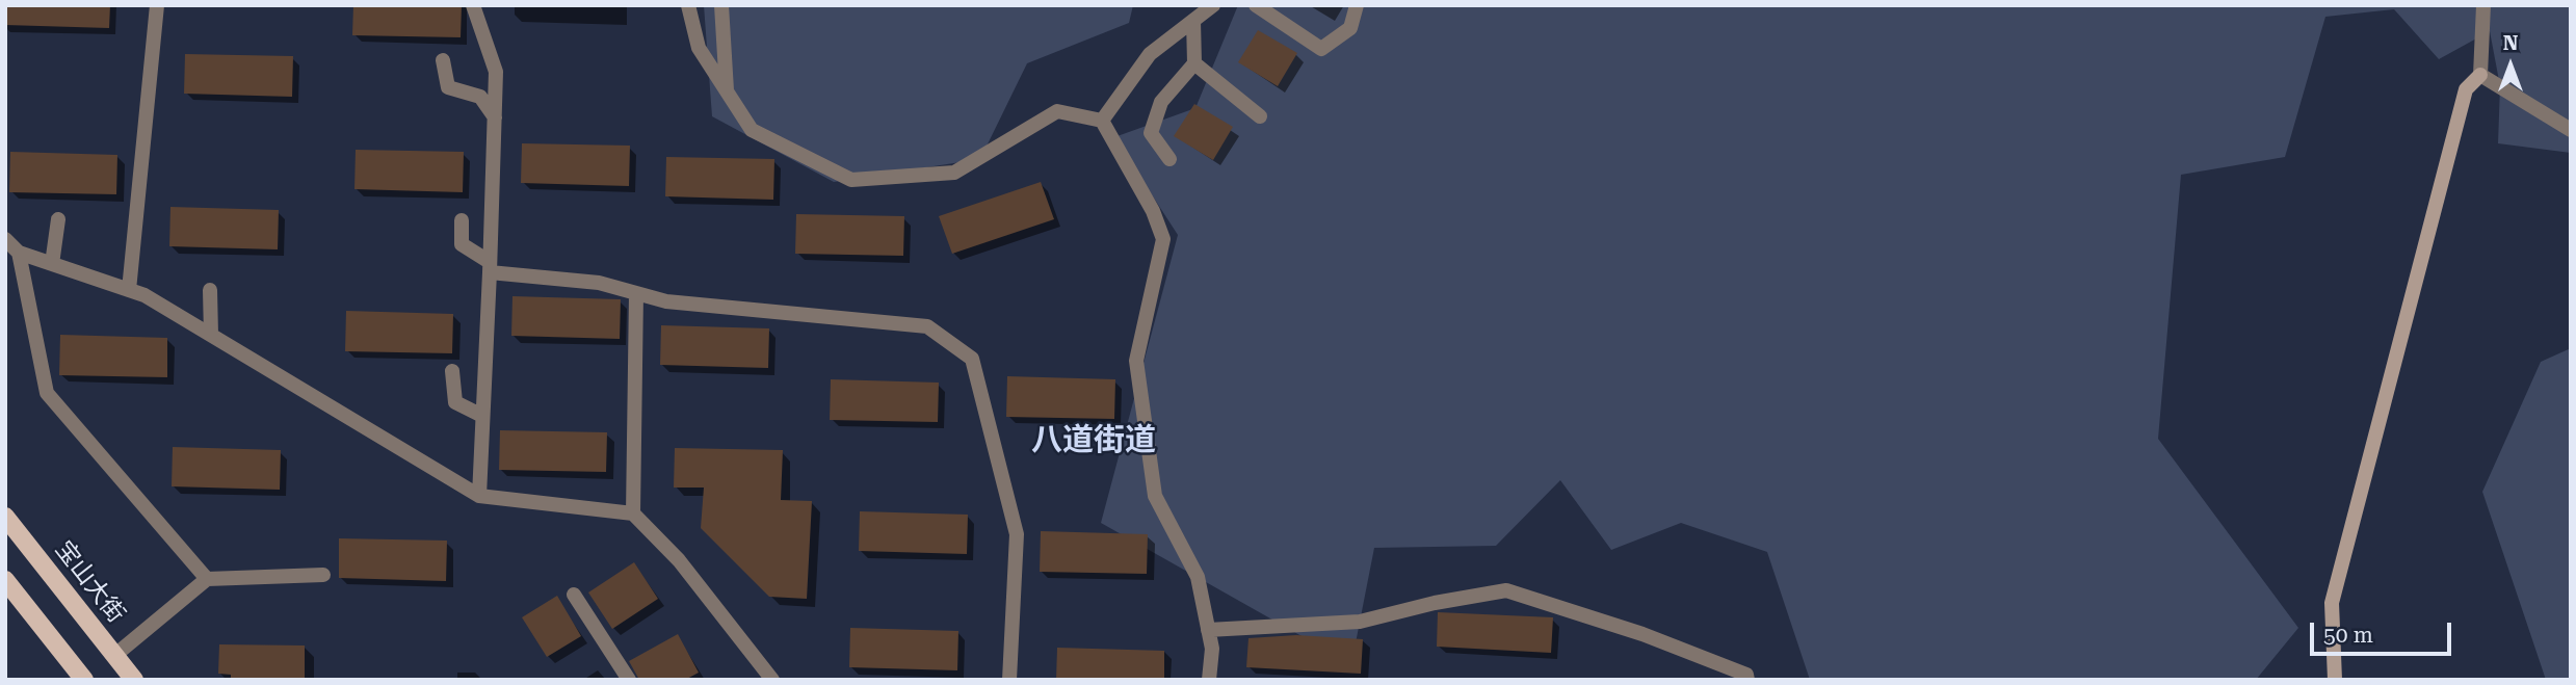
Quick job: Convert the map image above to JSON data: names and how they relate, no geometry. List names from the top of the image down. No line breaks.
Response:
{"streets":{"main road":["宝山大街"]},"districts":["八道街道"],"scale_bar":"50 m","north":"top"}
